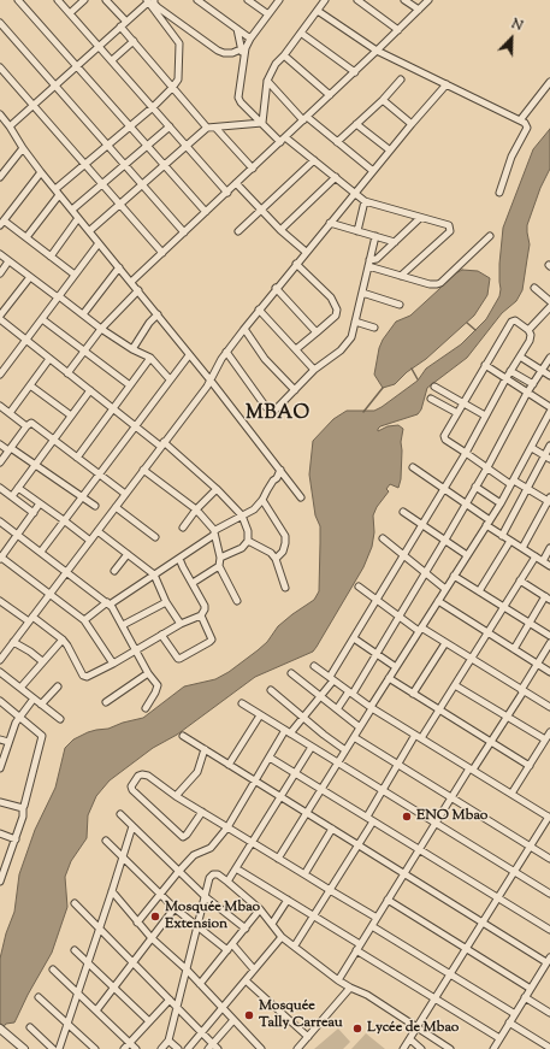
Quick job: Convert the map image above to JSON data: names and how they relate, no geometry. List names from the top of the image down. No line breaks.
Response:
{"districts":["MBAO"],"places":["ENO Mbao","Mosquée Mbao Extension","Mosquée Tally Carreau","Lycée de Mbao"],"north":"top right"}
